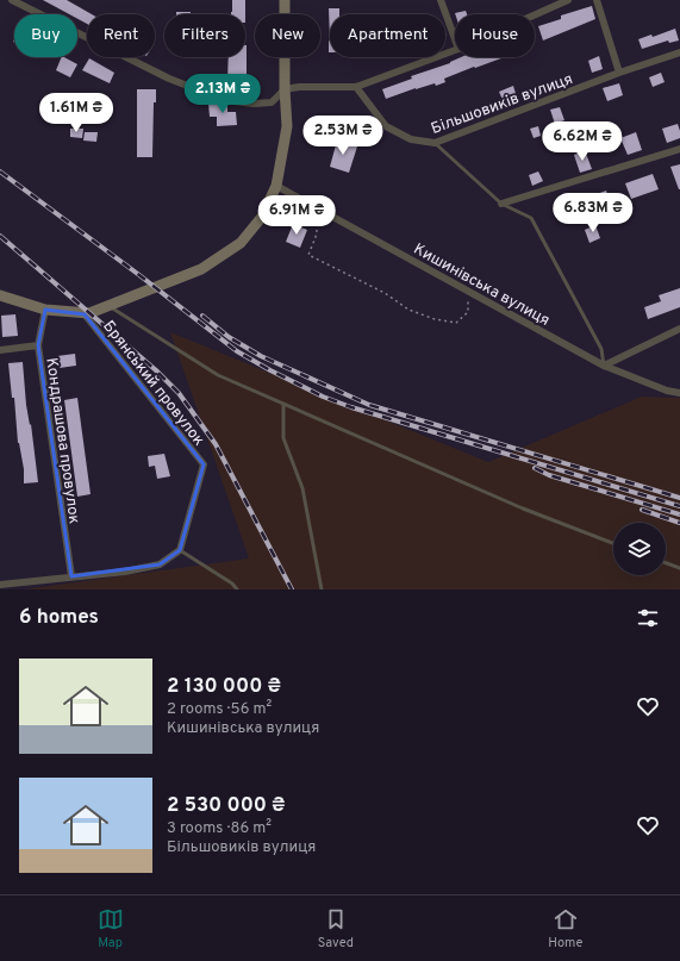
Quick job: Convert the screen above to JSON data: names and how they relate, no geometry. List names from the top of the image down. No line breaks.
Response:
{"streets":{"street":["Більшовиків вулиця","Кишинівська вулиця","Брянський провулок","Кондрашова провулок"]},"page":{"chip":["Buy","Rent","Filters","New","Apartment","House"],"price":["2.13M ₴","1.61M ₴","2.53M ₴","6.62M ₴","6.83M ₴","6.91M ₴"],"heading":"6 homes","list":[{"name":"2 130 000 ₴","note":"2 rooms · 56 m² · Кишинівська вулиця"},{"name":"2 530 000 ₴","note":"3 rooms · 86 m² · Більшовиків вулиця"}],"tabs":["Map","Saved","Home"]}}
